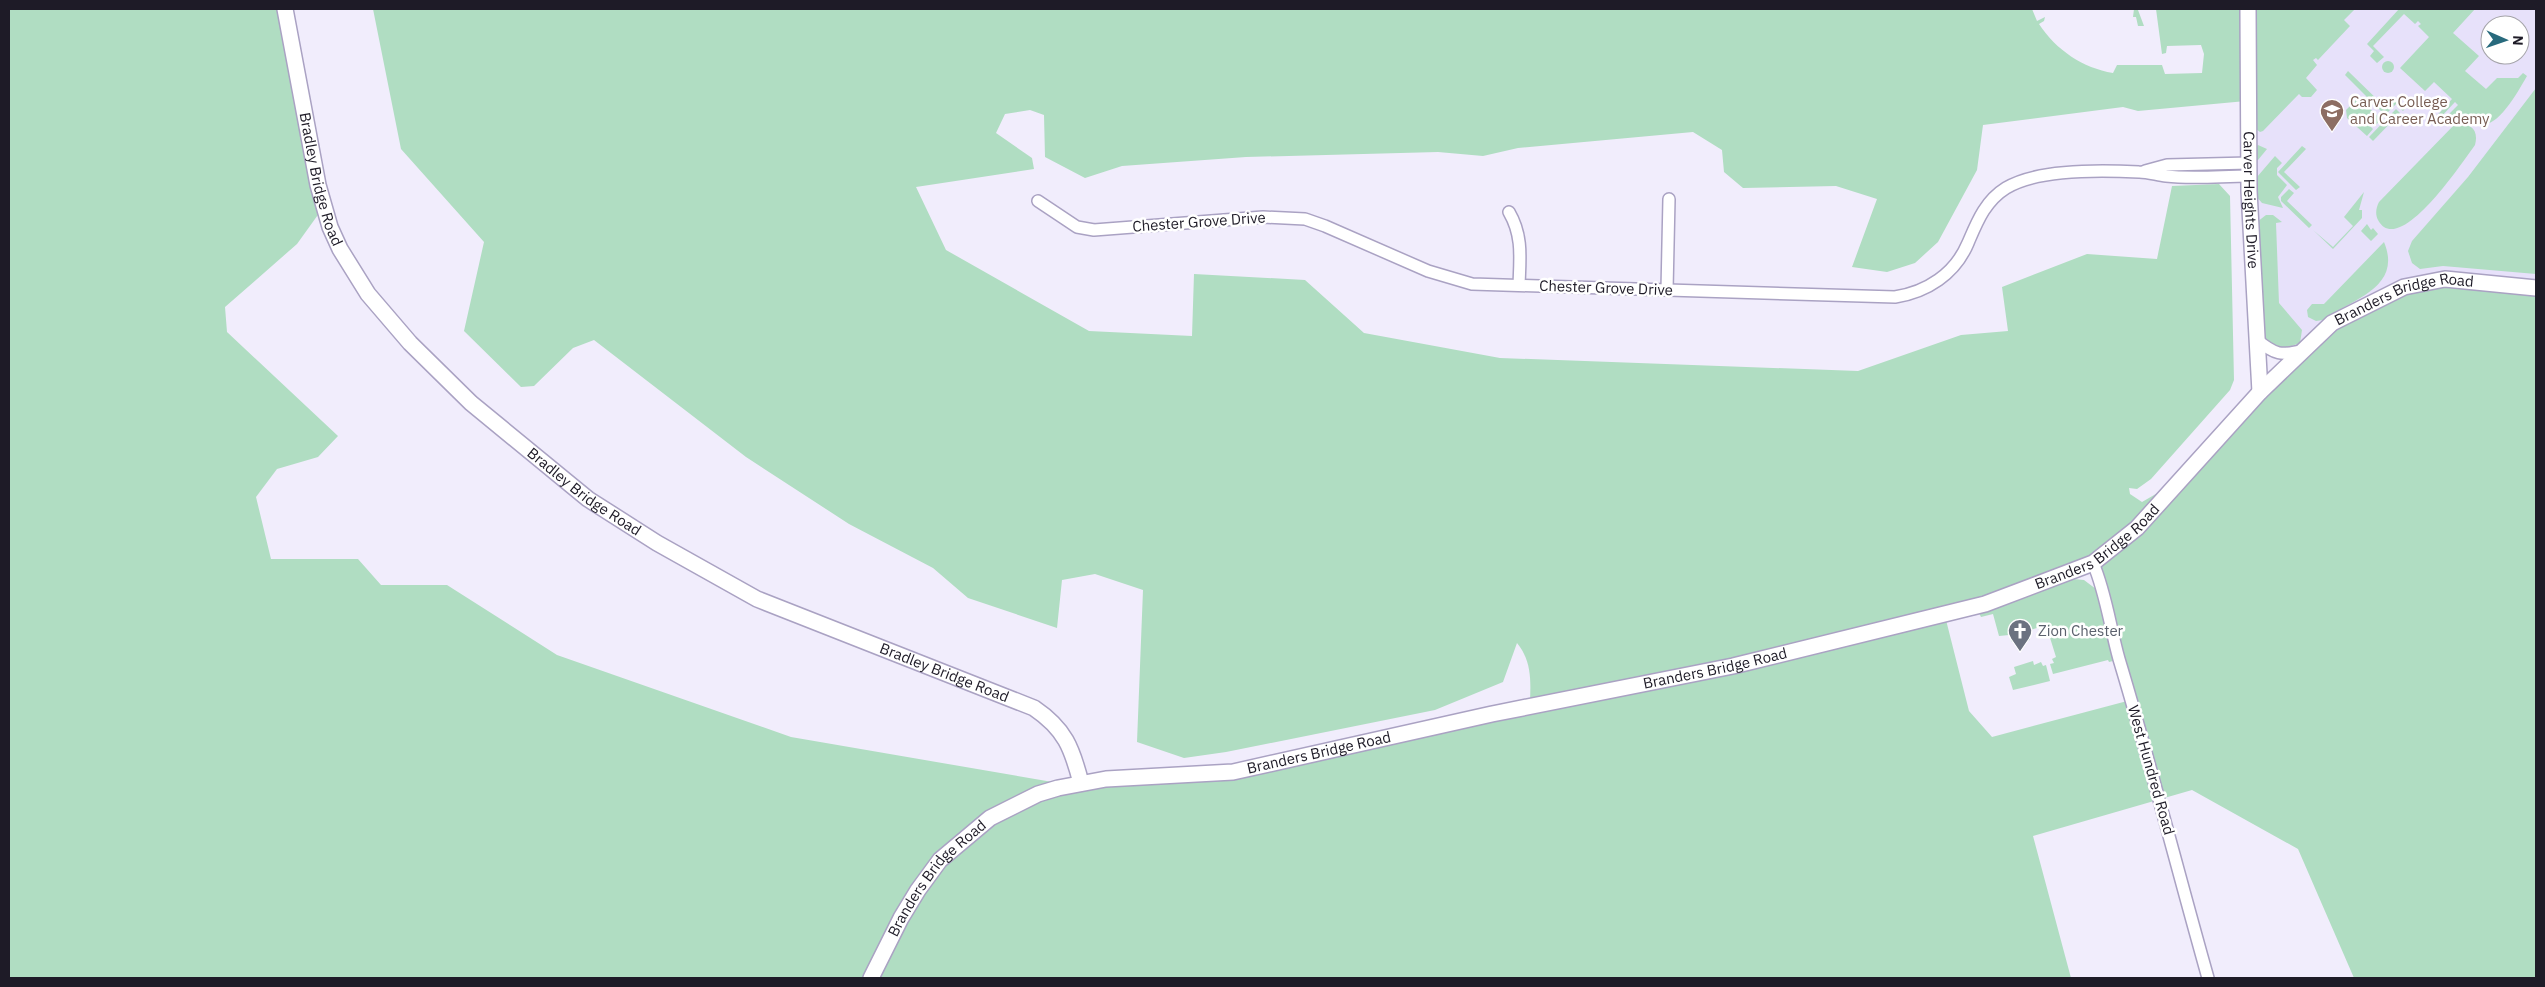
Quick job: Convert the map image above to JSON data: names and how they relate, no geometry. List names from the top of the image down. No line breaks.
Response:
{"streets":{"street":["Bradley Bridge Road","Carver Heights Drive","Chester Grove Drive","Branders Bridge Road","West Hundred Road"]},"crossings":[["Bradley Bridge Road","Branders Bridge Road"],["Carver Heights Drive","Chester Grove Drive"],["Carver Heights Drive","Branders Bridge Road"],["Branders Bridge Road","West Hundred Road"]],"places":{"school or university":["Carver College and Career Academy"],"church":["Zion Chester"]},"north":"right"}
